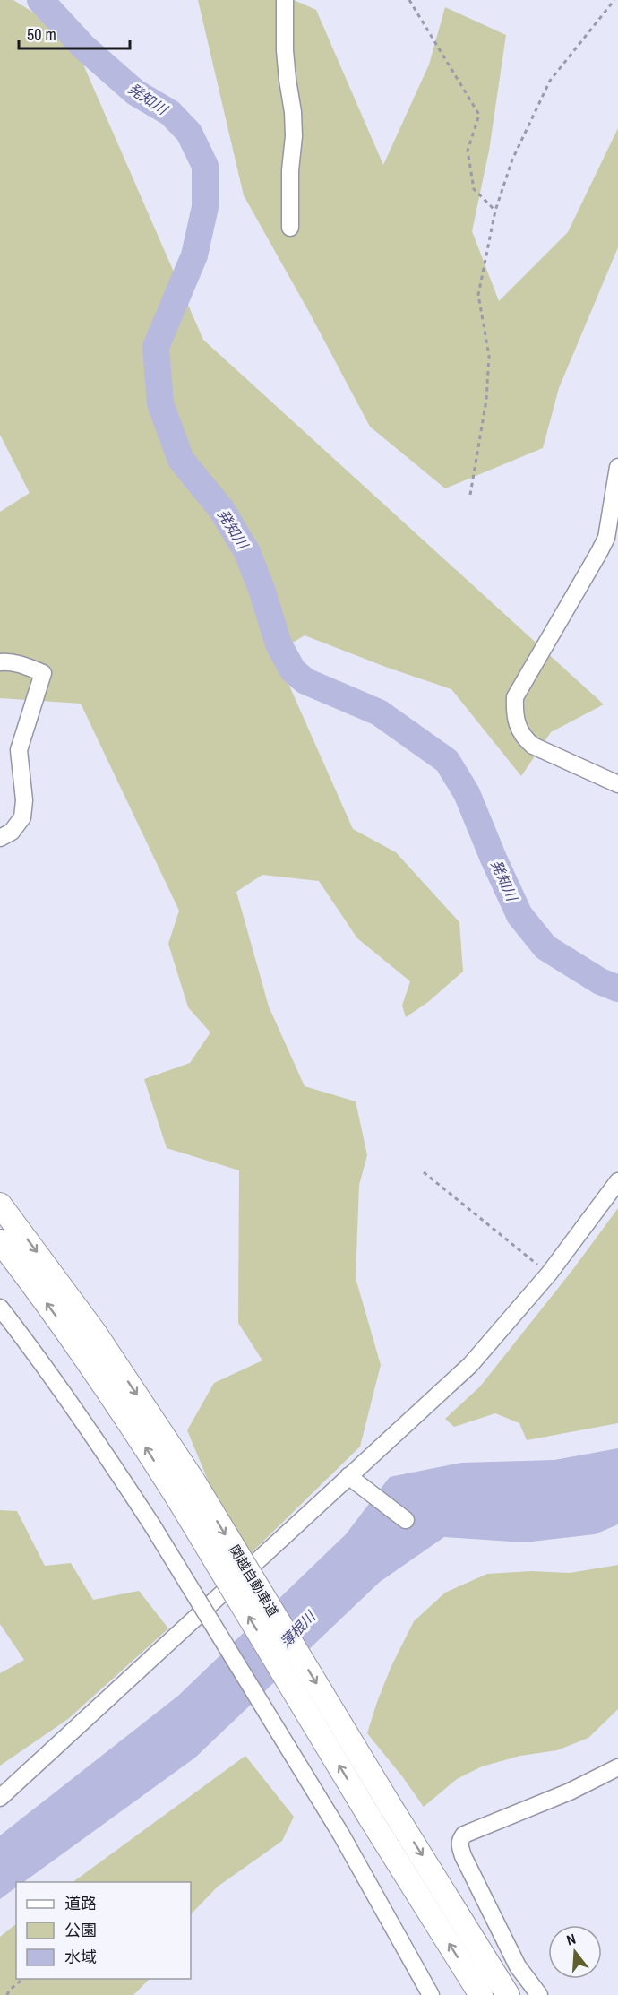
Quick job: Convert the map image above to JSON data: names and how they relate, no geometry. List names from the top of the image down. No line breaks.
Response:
{"streets":{"highway":["関越自動車道"]},"water":["発知川","薄根川"],"legend":["道路","公園","水域"],"scale_bar":"50 m","north":"top"}
